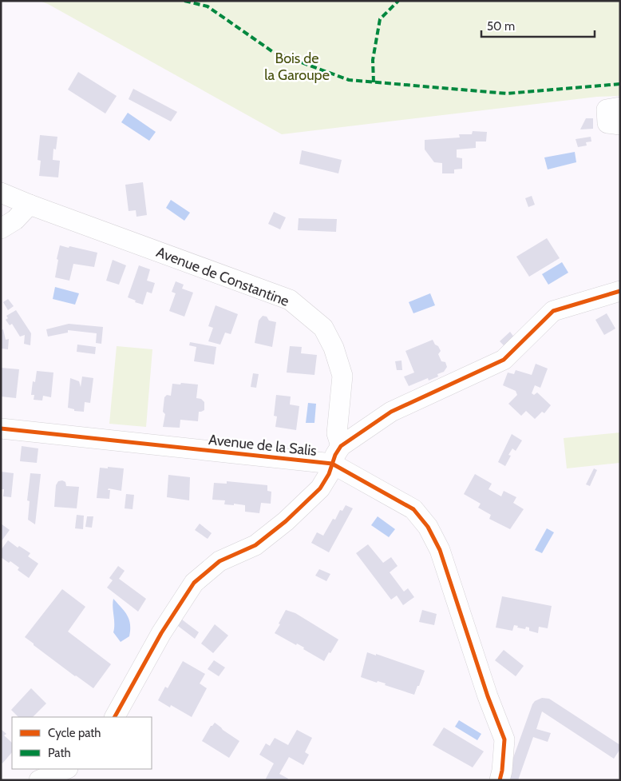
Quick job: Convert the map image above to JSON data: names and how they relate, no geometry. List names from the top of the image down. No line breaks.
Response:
{"streets":{"street":["Avenue de Constantine","Avenue de la Salis"]},"crossings":[["Avenue de Constantine","Avenue de la Salis"]],"parks":["Bois de la Garoupe"],"legend":["Cycle path","Path"],"scale_bar":"50 m"}
